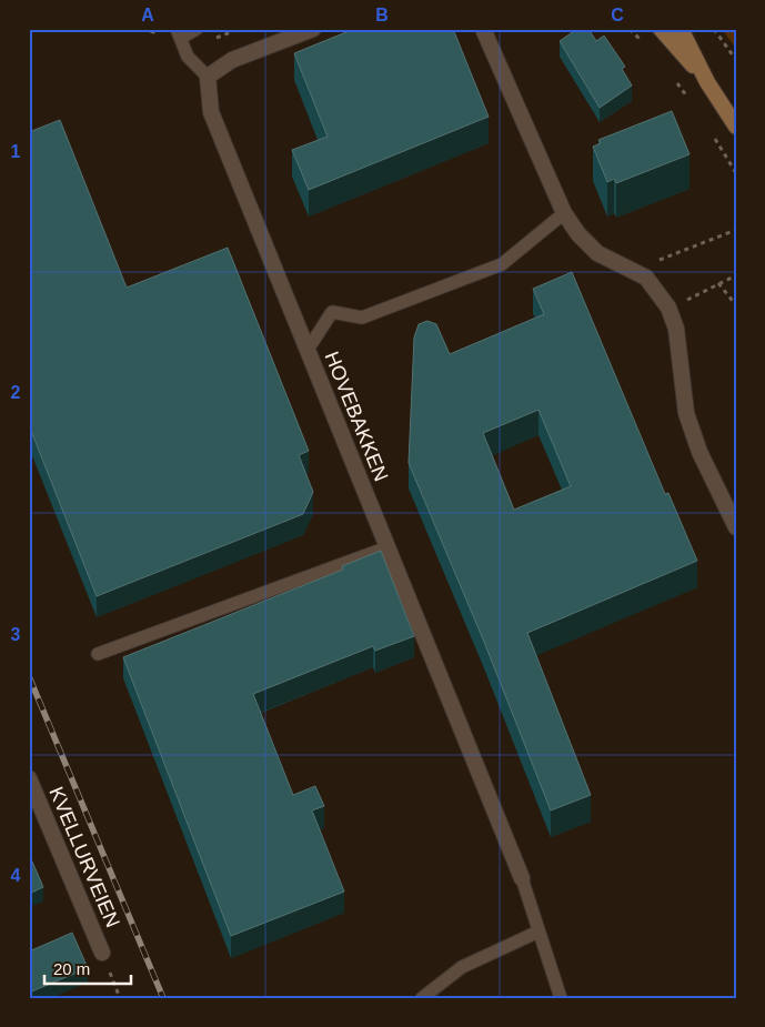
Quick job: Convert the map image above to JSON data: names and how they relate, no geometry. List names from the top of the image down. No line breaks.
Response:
{"streets":{"street":["HOVEBAKKEN","KVELLURVEIEN"]},"scale_bar":"20 m","grid":{"columns":["A","B","C"],"rows":["1","2","3","4"]}}
